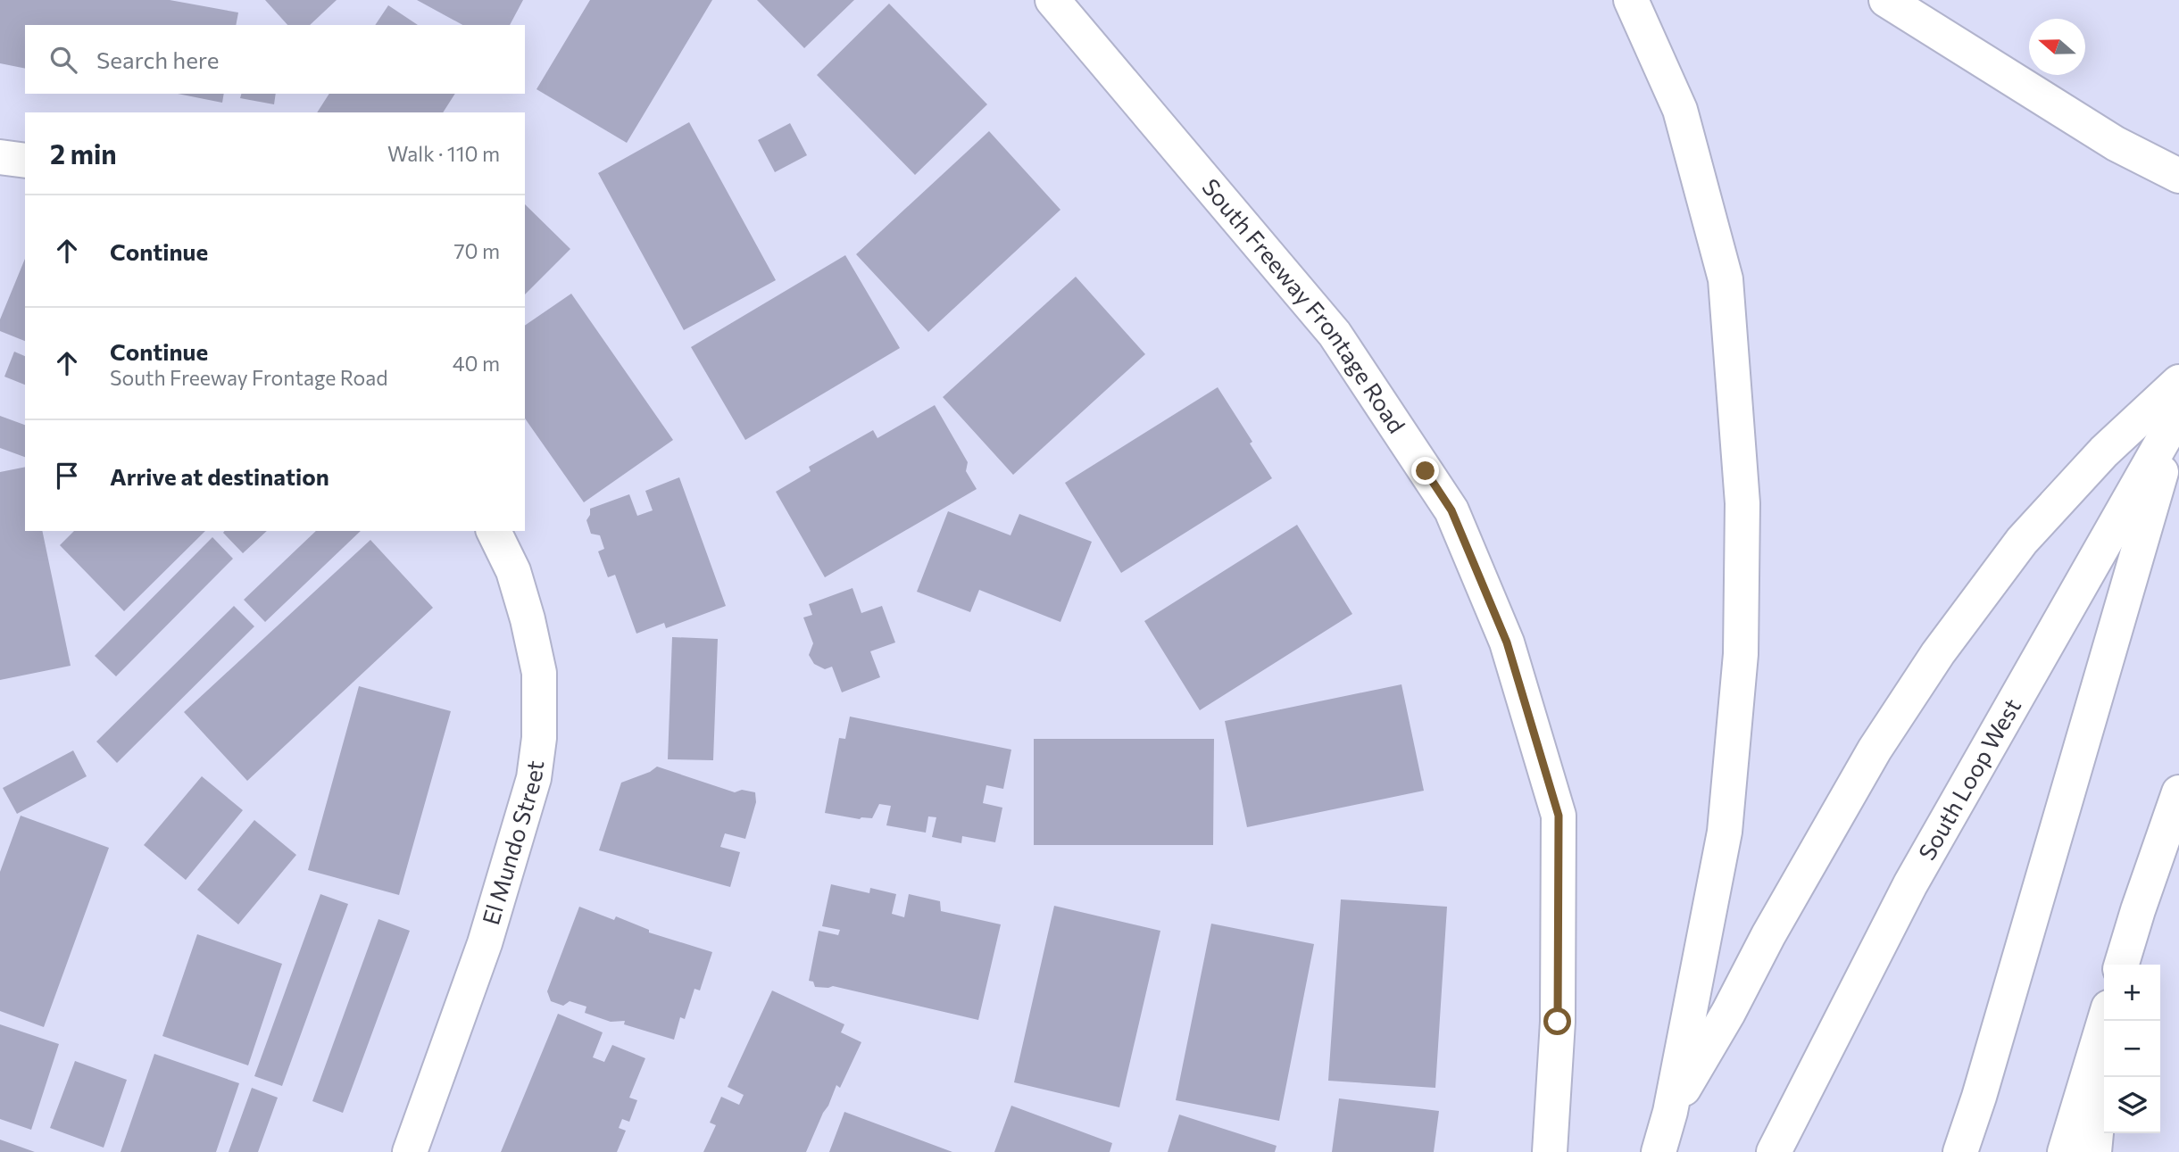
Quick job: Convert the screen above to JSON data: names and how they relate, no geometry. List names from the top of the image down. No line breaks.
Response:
{"streets":{"main road":["South Freeway Frontage Road","South Loop West","El Mundo Street"]},"north":"left","page":{"search":"Search here","heading":["2 min","Walk · 110 m"],"list":[["Continue","70 m"],["Continue","South Freeway Frontage Road","40 m"],"Arrive at destination"],"map_buttons":["+","−"]}}
